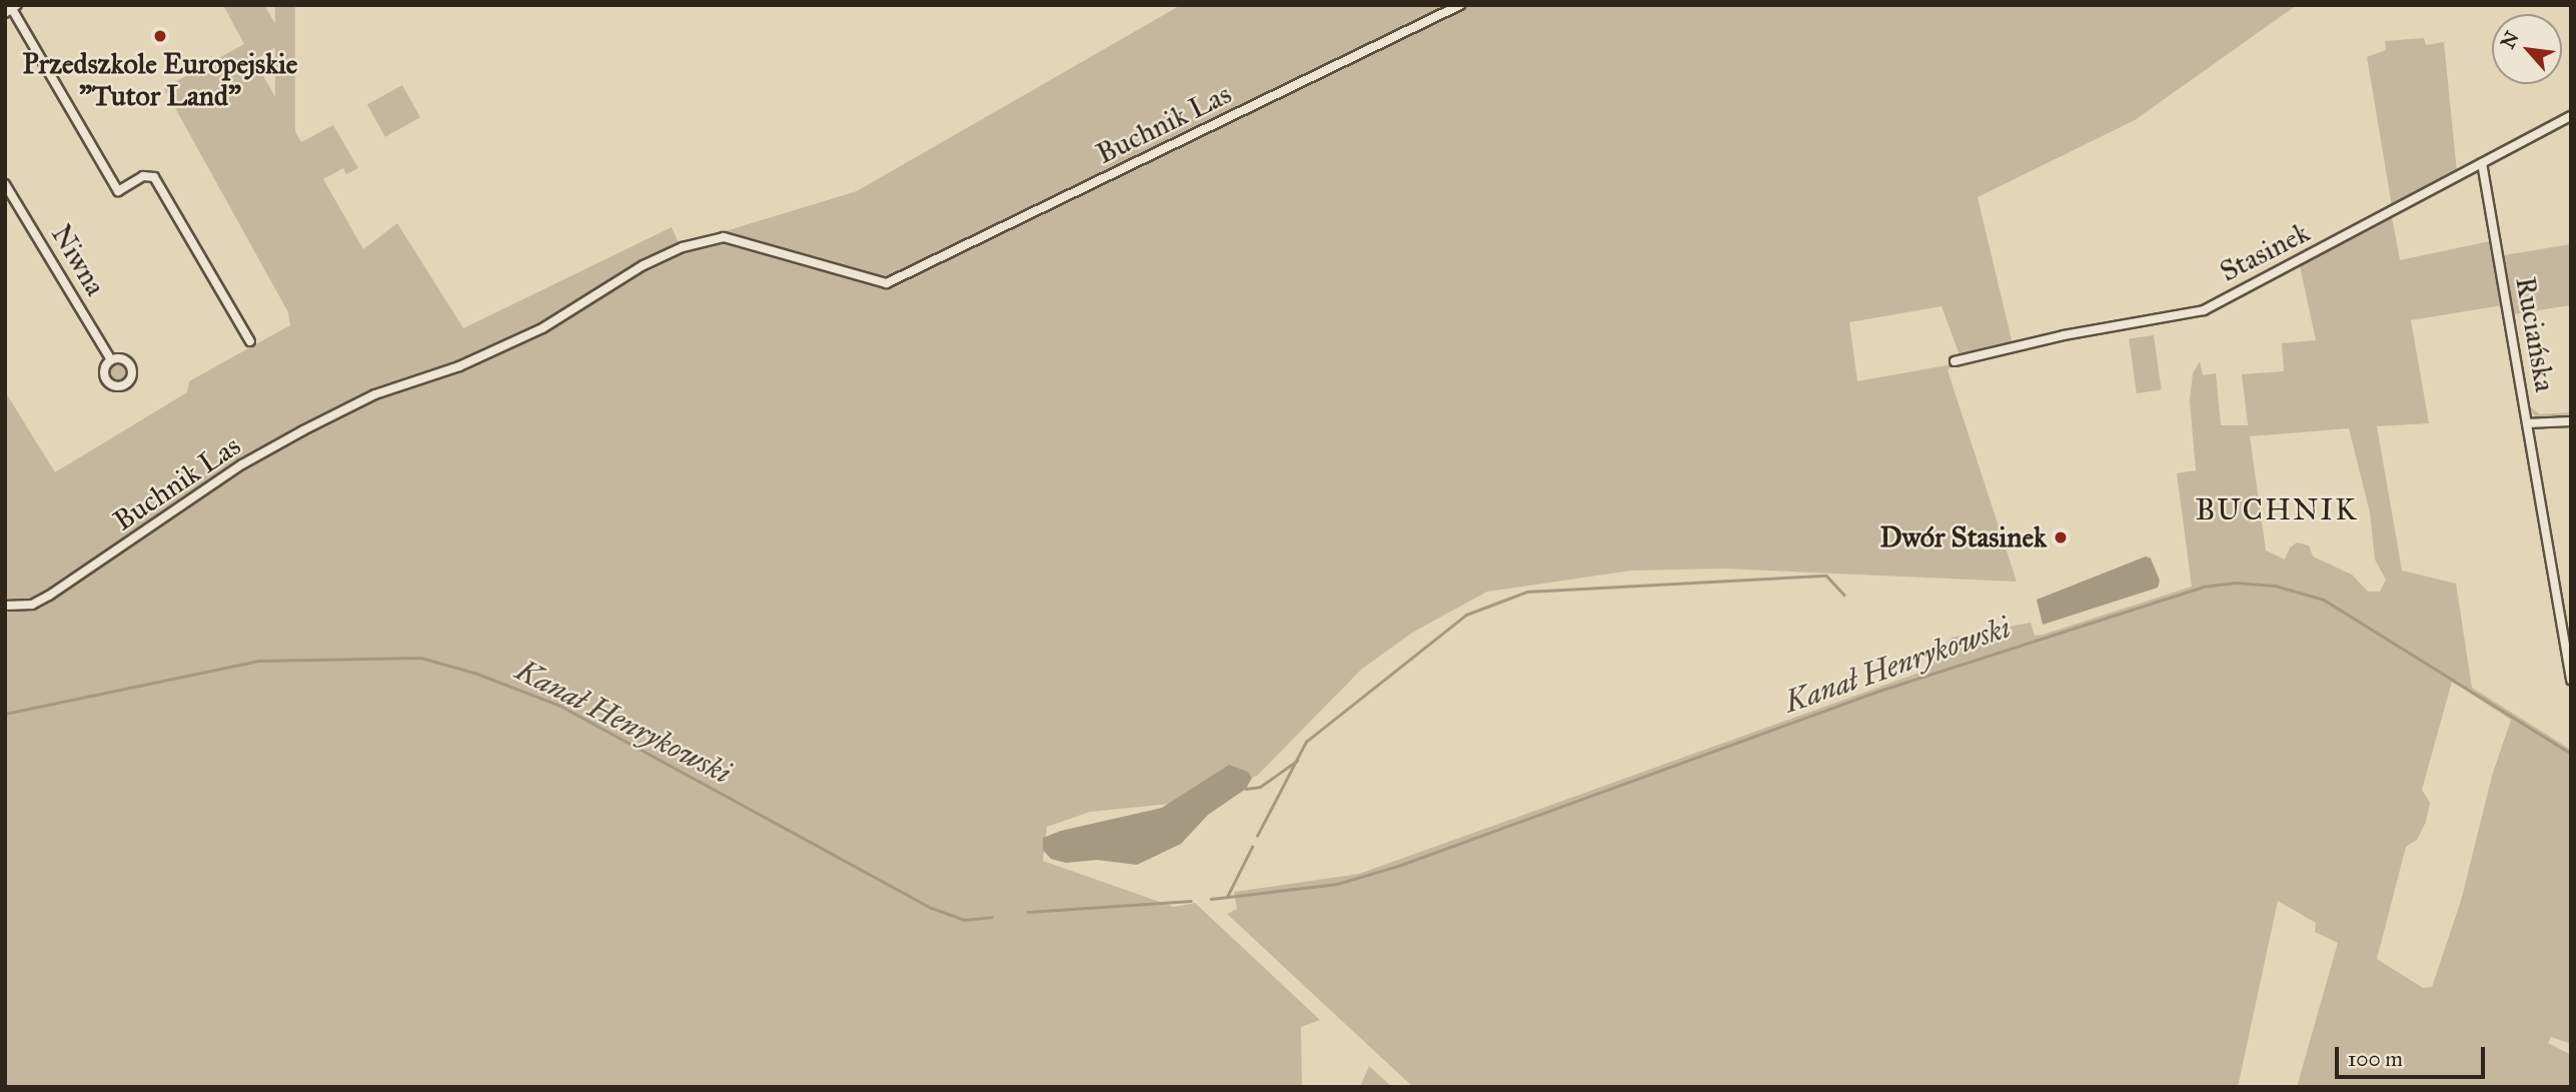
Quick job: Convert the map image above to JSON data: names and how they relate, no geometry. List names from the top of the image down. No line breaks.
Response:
{"streets":{"street":["Buchnik Las","Stasinek","Niwna","Ruciańska"]},"crossings":[["Stasinek","Ruciańska"]],"districts":["BUCHNIK"],"water":["Kanał Henrykowski"],"places":["Przedszkole Europejskie \"Tutor Land\"","Dwór Stasinek"],"scale_bar":"100 m","north":"top left"}
